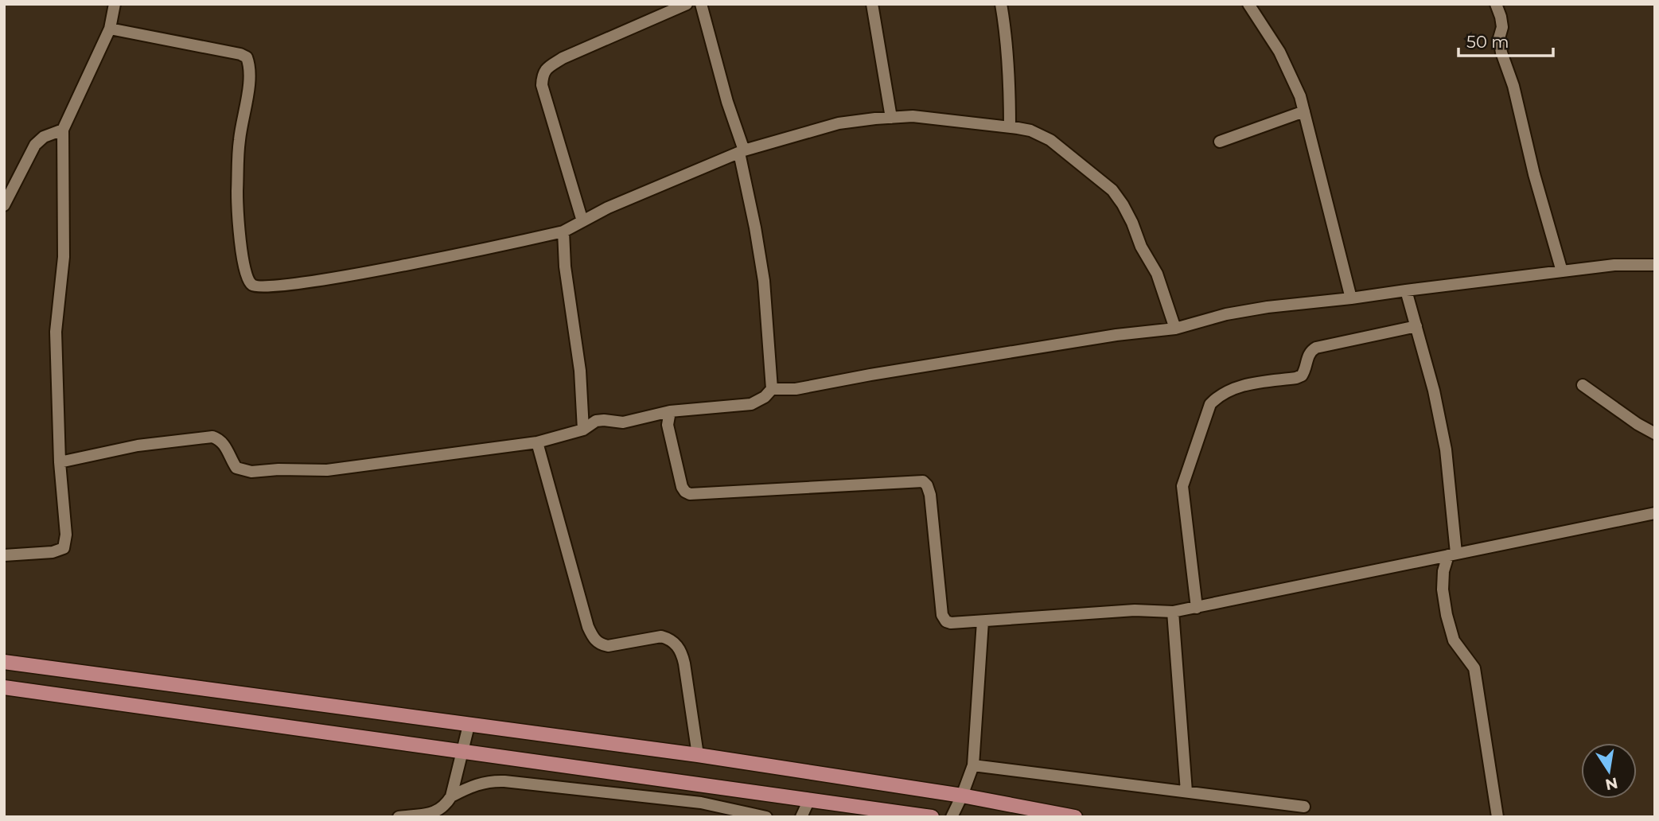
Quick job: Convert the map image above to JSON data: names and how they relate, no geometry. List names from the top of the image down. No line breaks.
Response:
{"scale_bar":"50 m","north":"bottom"}
